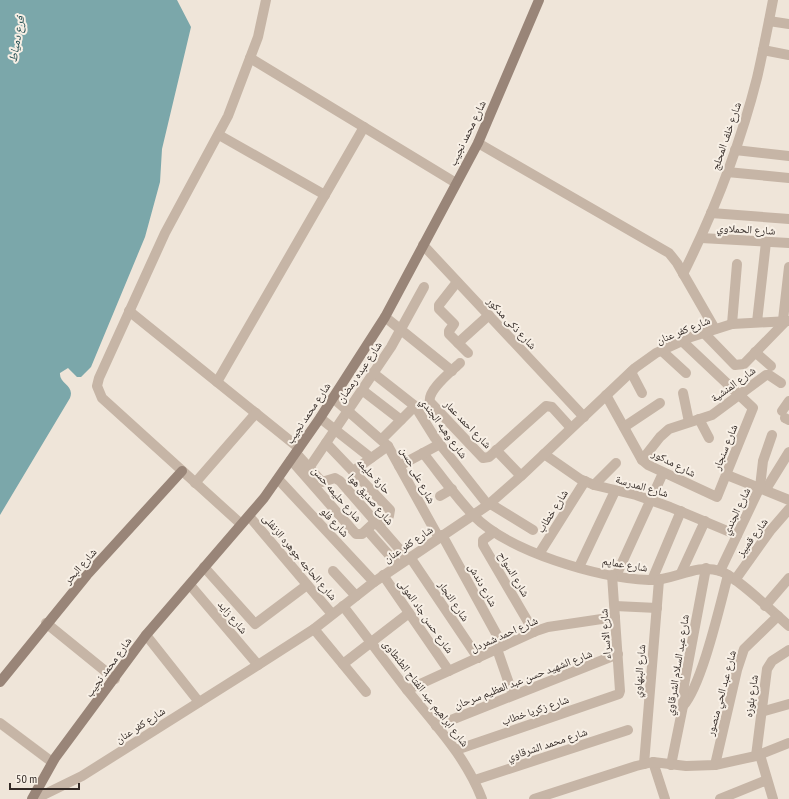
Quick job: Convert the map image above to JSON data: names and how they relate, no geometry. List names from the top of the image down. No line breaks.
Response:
{"streets":{"street":["شارع محمد نجيب","شارع خلف المحلج","شارع الحملاوي","شارع ذكى مدكور","شارع كفر عنان","شارع عبده رمضان","شارع المنشية","شارع احمد عمار","شارع وهبه الجندي","شارع سنجار","شارع مدكور","شارع على حسن","حارة حليمه","شارع المدرسة","شارع حليمه حسن","شارع صديق هوا","شارع خطاب","شارع الجندي","شارع فلو","شارع قمبيز","شارع الحاجه جوهره الزنفلى","شارع عمايم","شارع البحر","شارع السواح","شارع دندش","شارع النجار","شارع حسن جاد المولى","شارع زايد","شارع احمد شمردل","شارع الاسراء","شارع عبد السلام الشرقاوي","شارع البنهاوي","شارع الشهيد حسن عبد العظيم سرحان","شارع ابراهيم عبد الفتاح الطنطاوى","شارع عبد الحي منصور","شارع بلوزه","شارع زكريا خطاب","شارع محمد الشرقاوي"]},"crossings":[["شارع محمد نجيب","شارع ذكى مدكور"],["شارع محمد نجيب","شارع كفر عنان"],["شارع محمد نجيب","شارع على حسن"],["شارع محمد نجيب","شارع حليمه حسن"],["شارع محمد نجيب","شارع صديق هوا"],["شارع محمد نجيب","شارع فلو"],["شارع محمد نجيب","شارع الحاجه جوهره الزنفلى"],["شارع محمد نجيب","شارع زايد"],["شارع خلف المحلج","شارع الحملاوي"],["شارع ذكى مدكور","شارع كفر عنان"],["شارع كفر عنان","شارع احمد عمار"],["شارع كفر عنان","شارع وهبه الجندي"],["شارع كفر عنان","شارع مدكور"],["شارع كفر عنان","شارع على حسن"],["شارع كفر عنان","شارع المدرسة"],["شارع كفر عنان","شارع حليمه حسن"],["شارع كفر عنان","شارع صديق هوا"],["شارع كفر عنان","شارع فلو"],["شارع كفر عنان","شارع الحاجه جوهره الزنفلى"],["شارع كفر عنان","شارع عمايم"],["شارع كفر عنان","شارع دندش"],["شارع كفر عنان","شارع النجار"],["شارع كفر عنان","شارع حسن جاد المولى"],["شارع كفر عنان","شارع زايد"],["شارع كفر عنان","شارع ابراهيم عبد الفتاح الطنطاوى"],["شارع عبده رمضان","شارع وهبه الجندي"],["شارع عبده رمضان","شارع على حسن"],["شارع عبده رمضان","حارة حليمه"],["شارع عبده رمضان","شارع صديق هوا"],["شارع المنشية","شارع سنجار"],["شارع المنشية","شارع مدكور"],["شارع سنجار","شارع مدكور"],["شارع على حسن","شارع دندش"],["حارة حليمه","شارع حليمه حسن"],["حارة حليمه","شارع صديق هوا"],["شارع المدرسة","شارع خطاب"],["شارع المدرسة","شارع الجندي"],["شارع المدرسة","شارع البنهاوي"],["شارع حليمه حسن","شارع صديق هوا"],["شارع صديق هوا","شارع النجار"],["شارع خطاب","شارع عمايم"],["شارع الجندي","شارع قمبيز"],["شارع الجندي","شارع عمايم"],["شارع قمبيز","شارع عمايم"],["شارع عمايم","شارع السواح"],["شارع عمايم","شارع الاسراء"],["شارع عمايم","شارع عبد السلام الشرقاوي"],["شارع عمايم","شارع البنهاوي"],["شارع عمايم","شارع عبد الحي منصور"],["شارع السواح","شارع احمد شمردل"],["شارع دندش","شارع احمد شمردل"],["شارع دندش","شارع الشهيد حسن عبد العظيم سرحان"],["شارع النجار","شارع احمد شمردل"],["شارع حسن جاد المولى","شارع احمد شمردل"],["شارع احمد شمردل","شارع الاسراء"],["شارع احمد شمردل","شارع ابراهيم عبد الفتاح الطنطاوى"],["شارع الاسراء","شارع الشهيد حسن عبد العظيم سرحان"],["شارع الاسراء","شارع زكريا خطاب"],["شارع الشهيد حسن عبد العظيم سرحان","شارع ابراهيم عبد الفتاح الطنطاوى"],["شارع ابراهيم عبد الفتاح الطنطاوى","شارع زكريا خطاب"],["شارع ابراهيم عبد الفتاح الطنطاوى","شارع محمد الشرقاوي"]],"water":["فرع دمياط"],"scale_bar":"50 m"}
